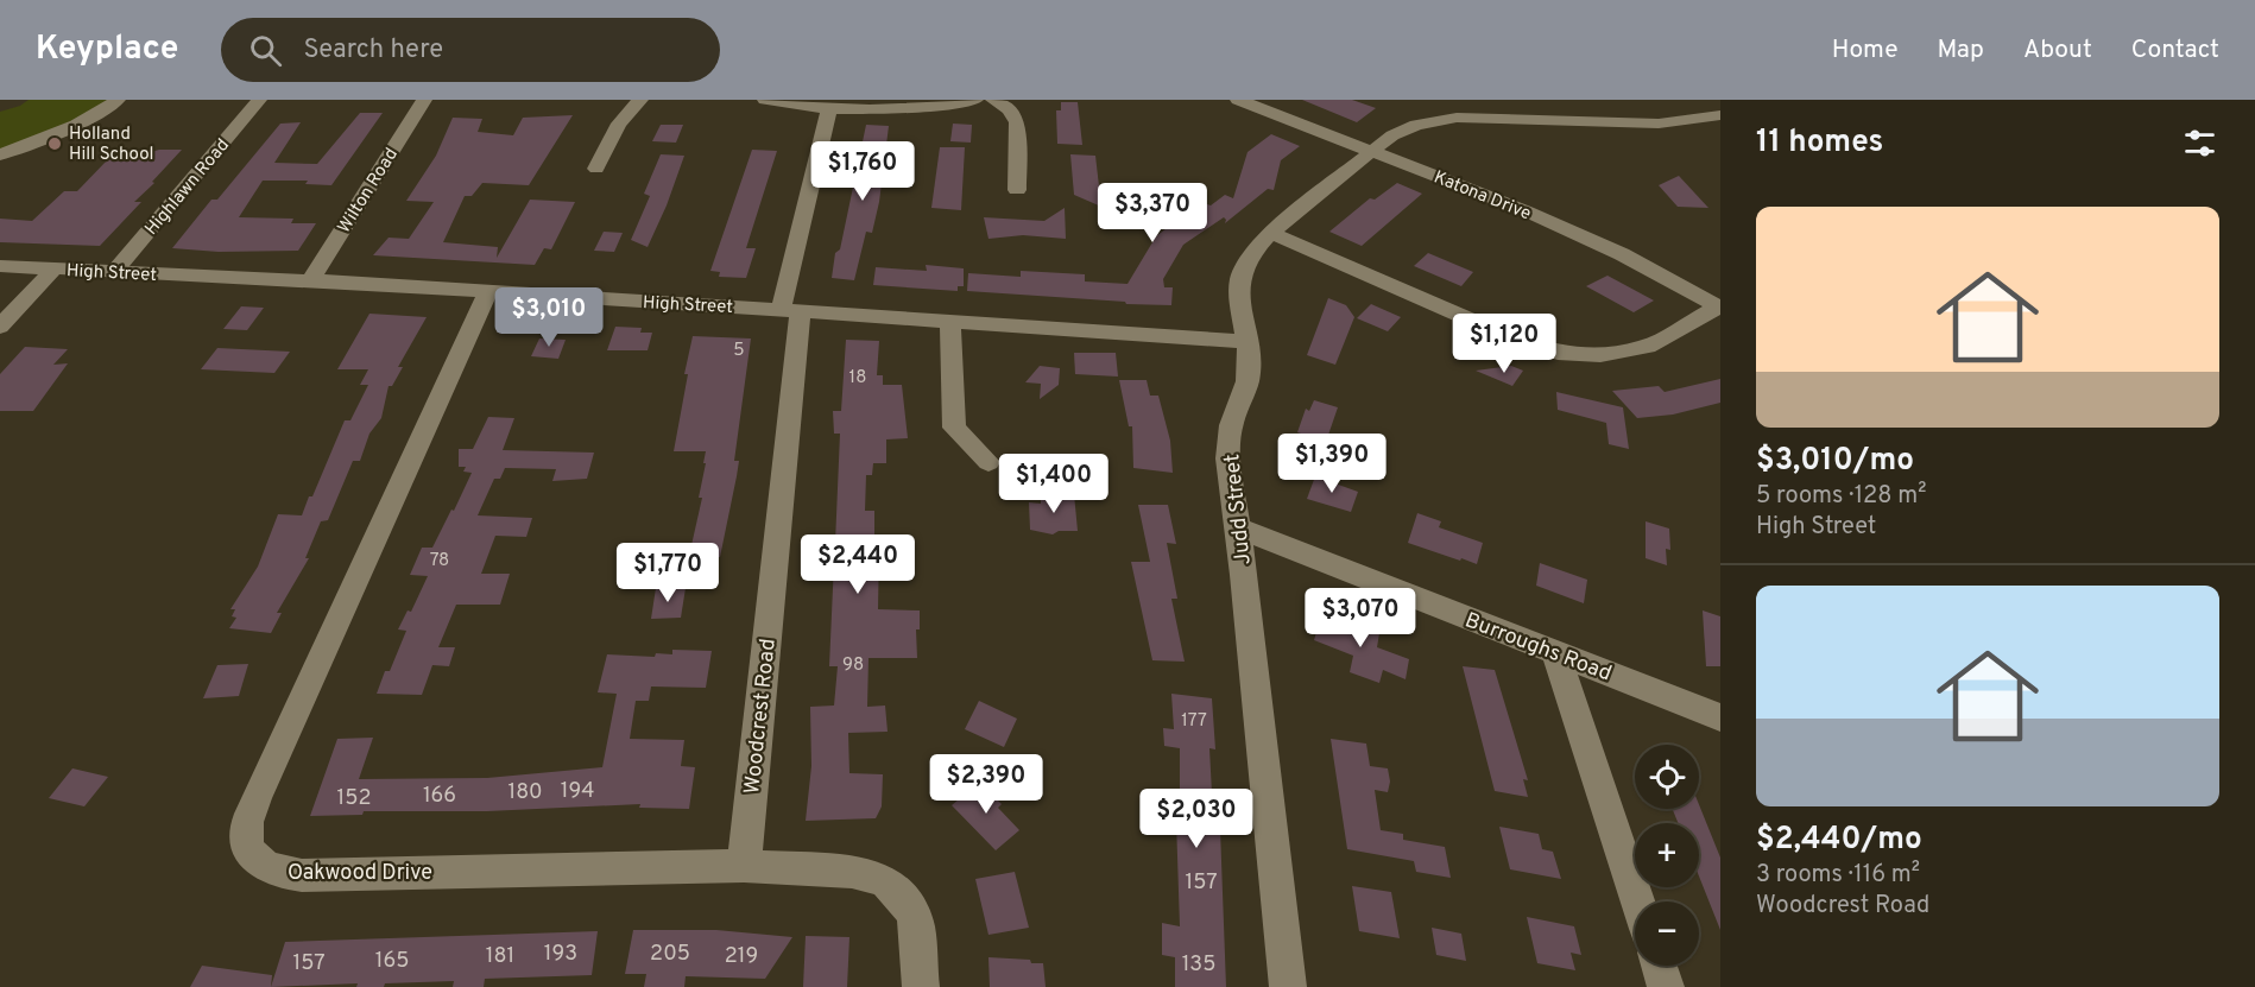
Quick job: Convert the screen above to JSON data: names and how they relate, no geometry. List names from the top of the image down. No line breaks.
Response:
{"streets":{"street":["Highlawn Road","Wilton Road","Katona Drive","High Street","Judd Street","Burroughs Road","Woodcrest Road","Oakwood Drive"]},"crossings":[["Highlawn Road","High Street"],["Wilton Road","High Street"],["Katona Drive","Judd Street"],["High Street","Judd Street"],["High Street","Woodcrest Road"],["High Street","Oakwood Drive"],["Judd Street","Burroughs Road"],["Woodcrest Road","Oakwood Drive"]],"places":["Holland Hill School"],"house_numbers":["5","18","78","98","177","194","180","166","152","157","193","205","181","219","165","157","135"],"page":{"header":"Keyplace","search":"Search here","nav":["Home","Map","About","Contact"],"heading":"11 homes","price":["$1,760","$3,370","$3,010","$1,120","$1,390","$1,400","$2,440","$1,770","$3,070","$2,390","$2,030"],"list":[{"name":"$3,010/mo","note":"5 rooms · 128 m² · High Street"},{"name":"$2,440/mo","note":"3 rooms · 116 m² · Woodcrest Road"}],"map_buttons":["+","−"]}}
